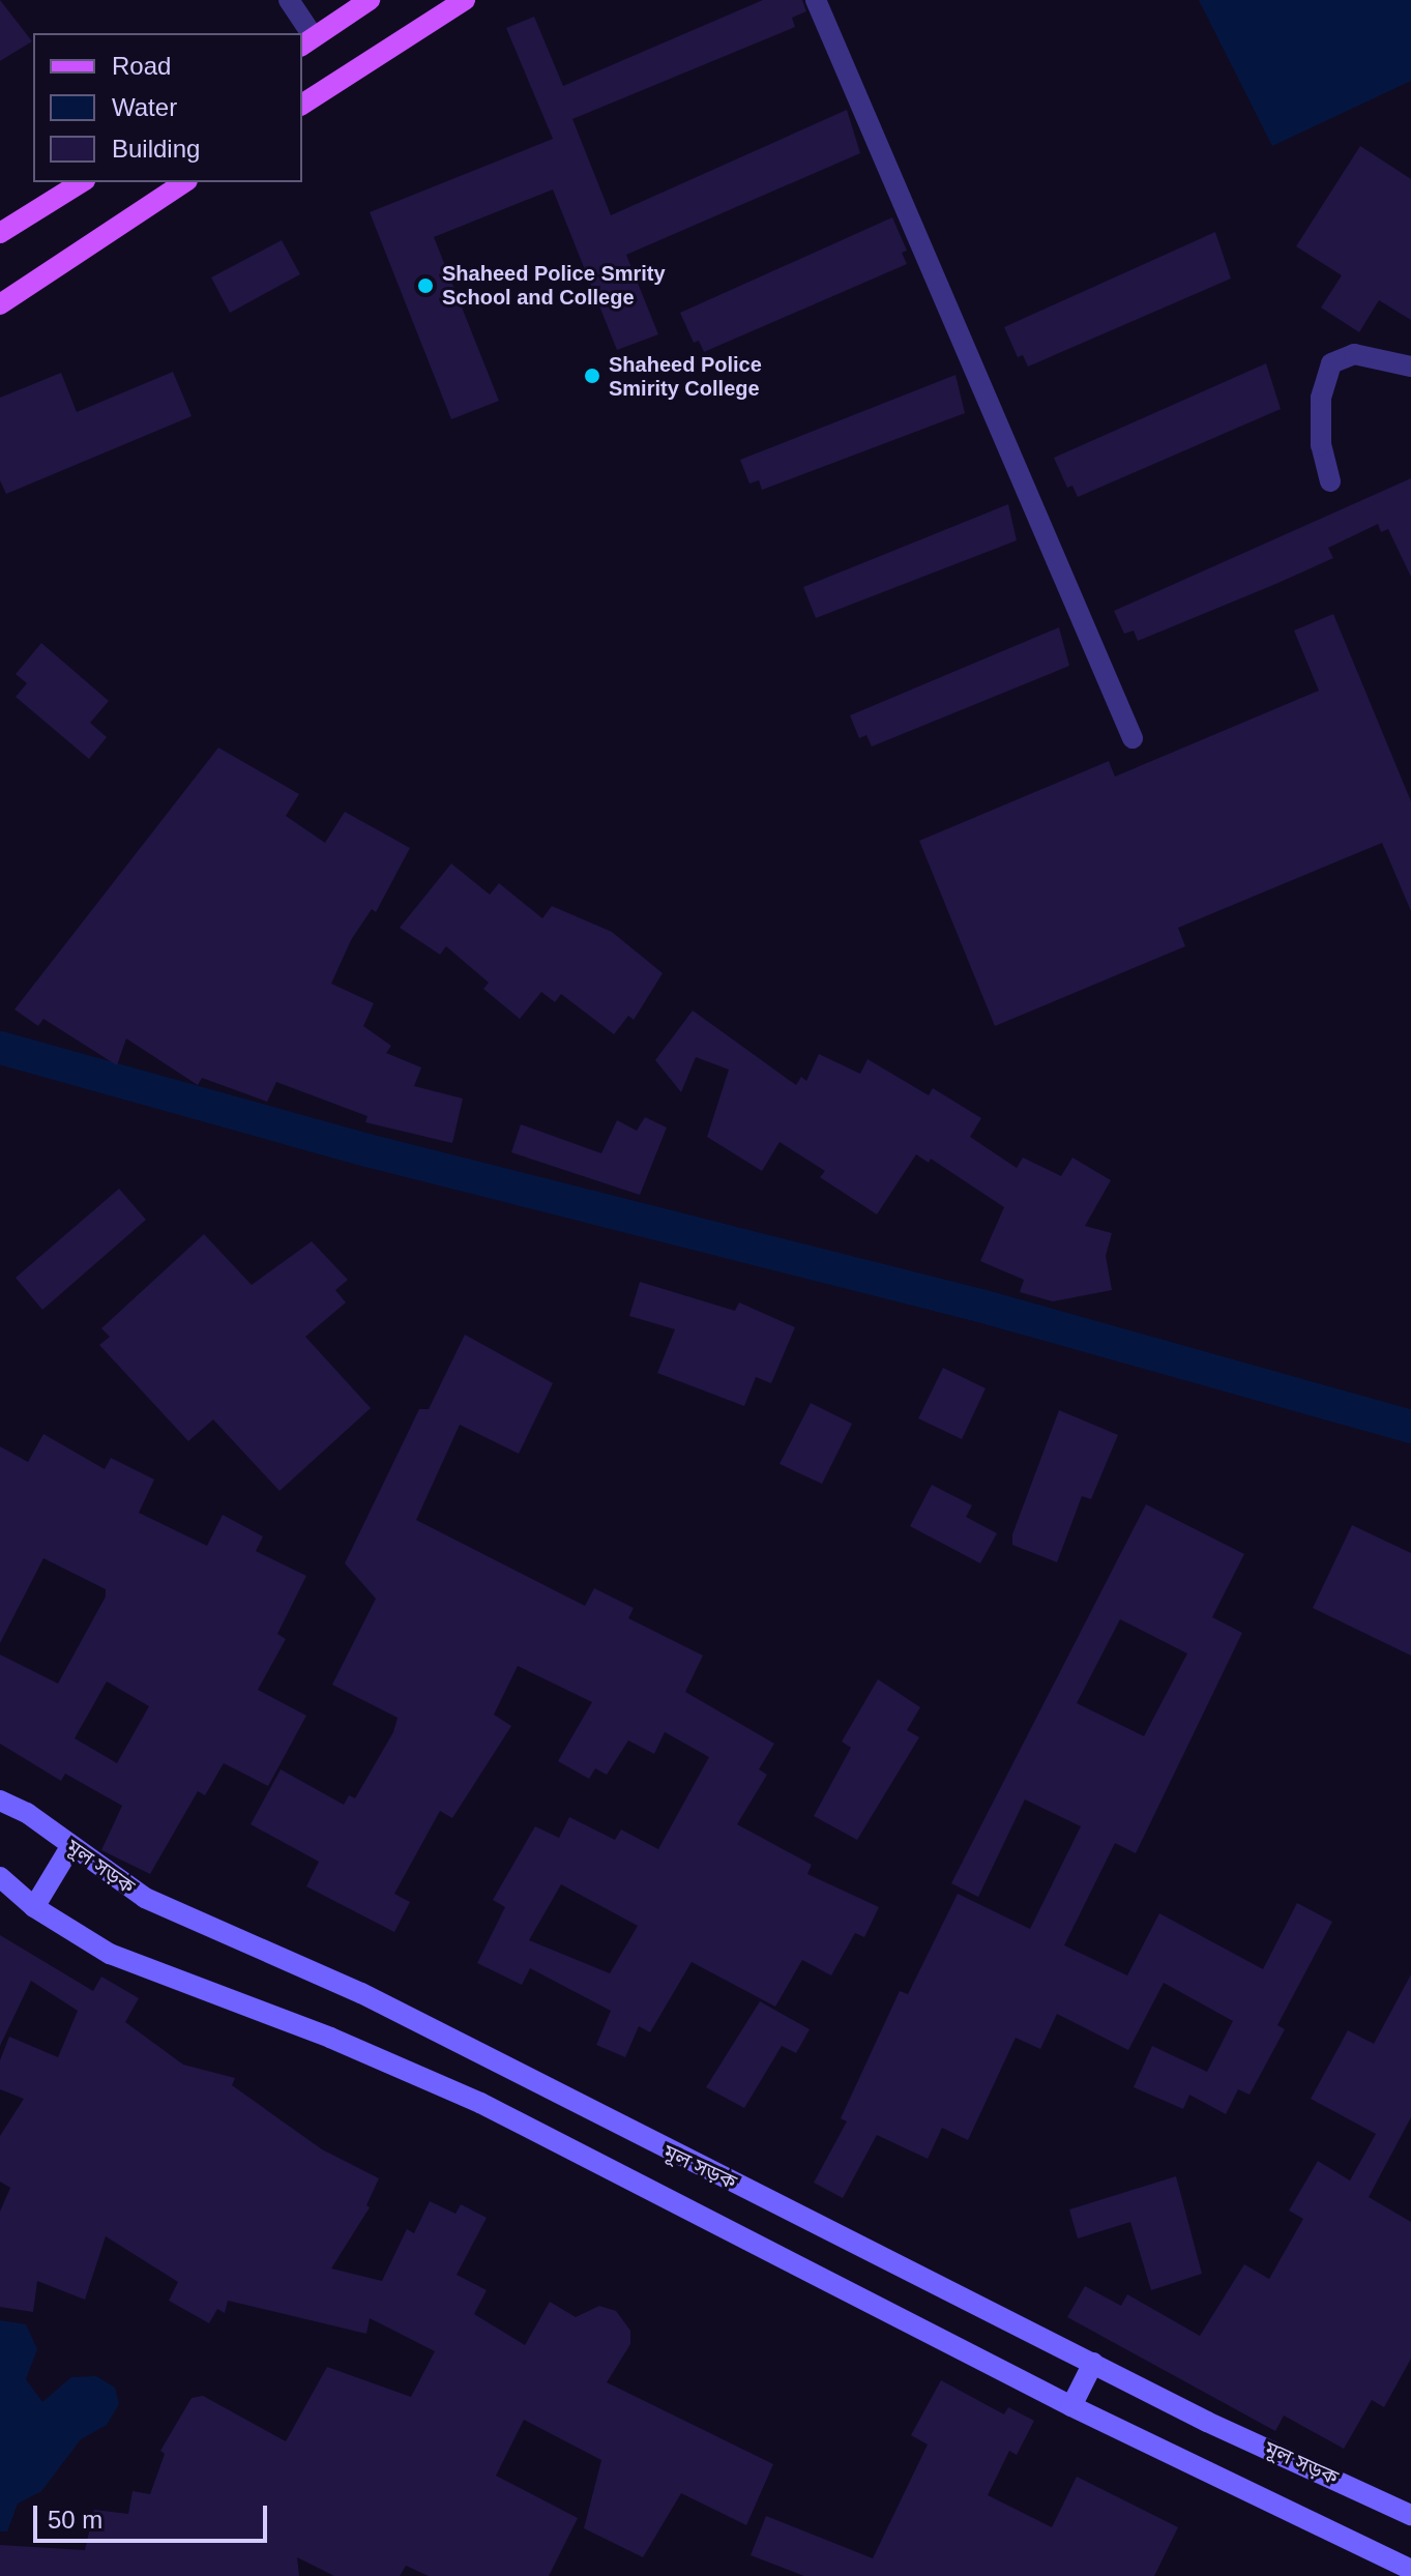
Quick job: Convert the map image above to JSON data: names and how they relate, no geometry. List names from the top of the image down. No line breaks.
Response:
{"streets":{"street":["মূল সড়ক"]},"places":["Shaheed Police Smrity School and College","Shaheed Police Smirity College"],"legend":["Road","Water","Building"],"scale_bar":"50 m"}
